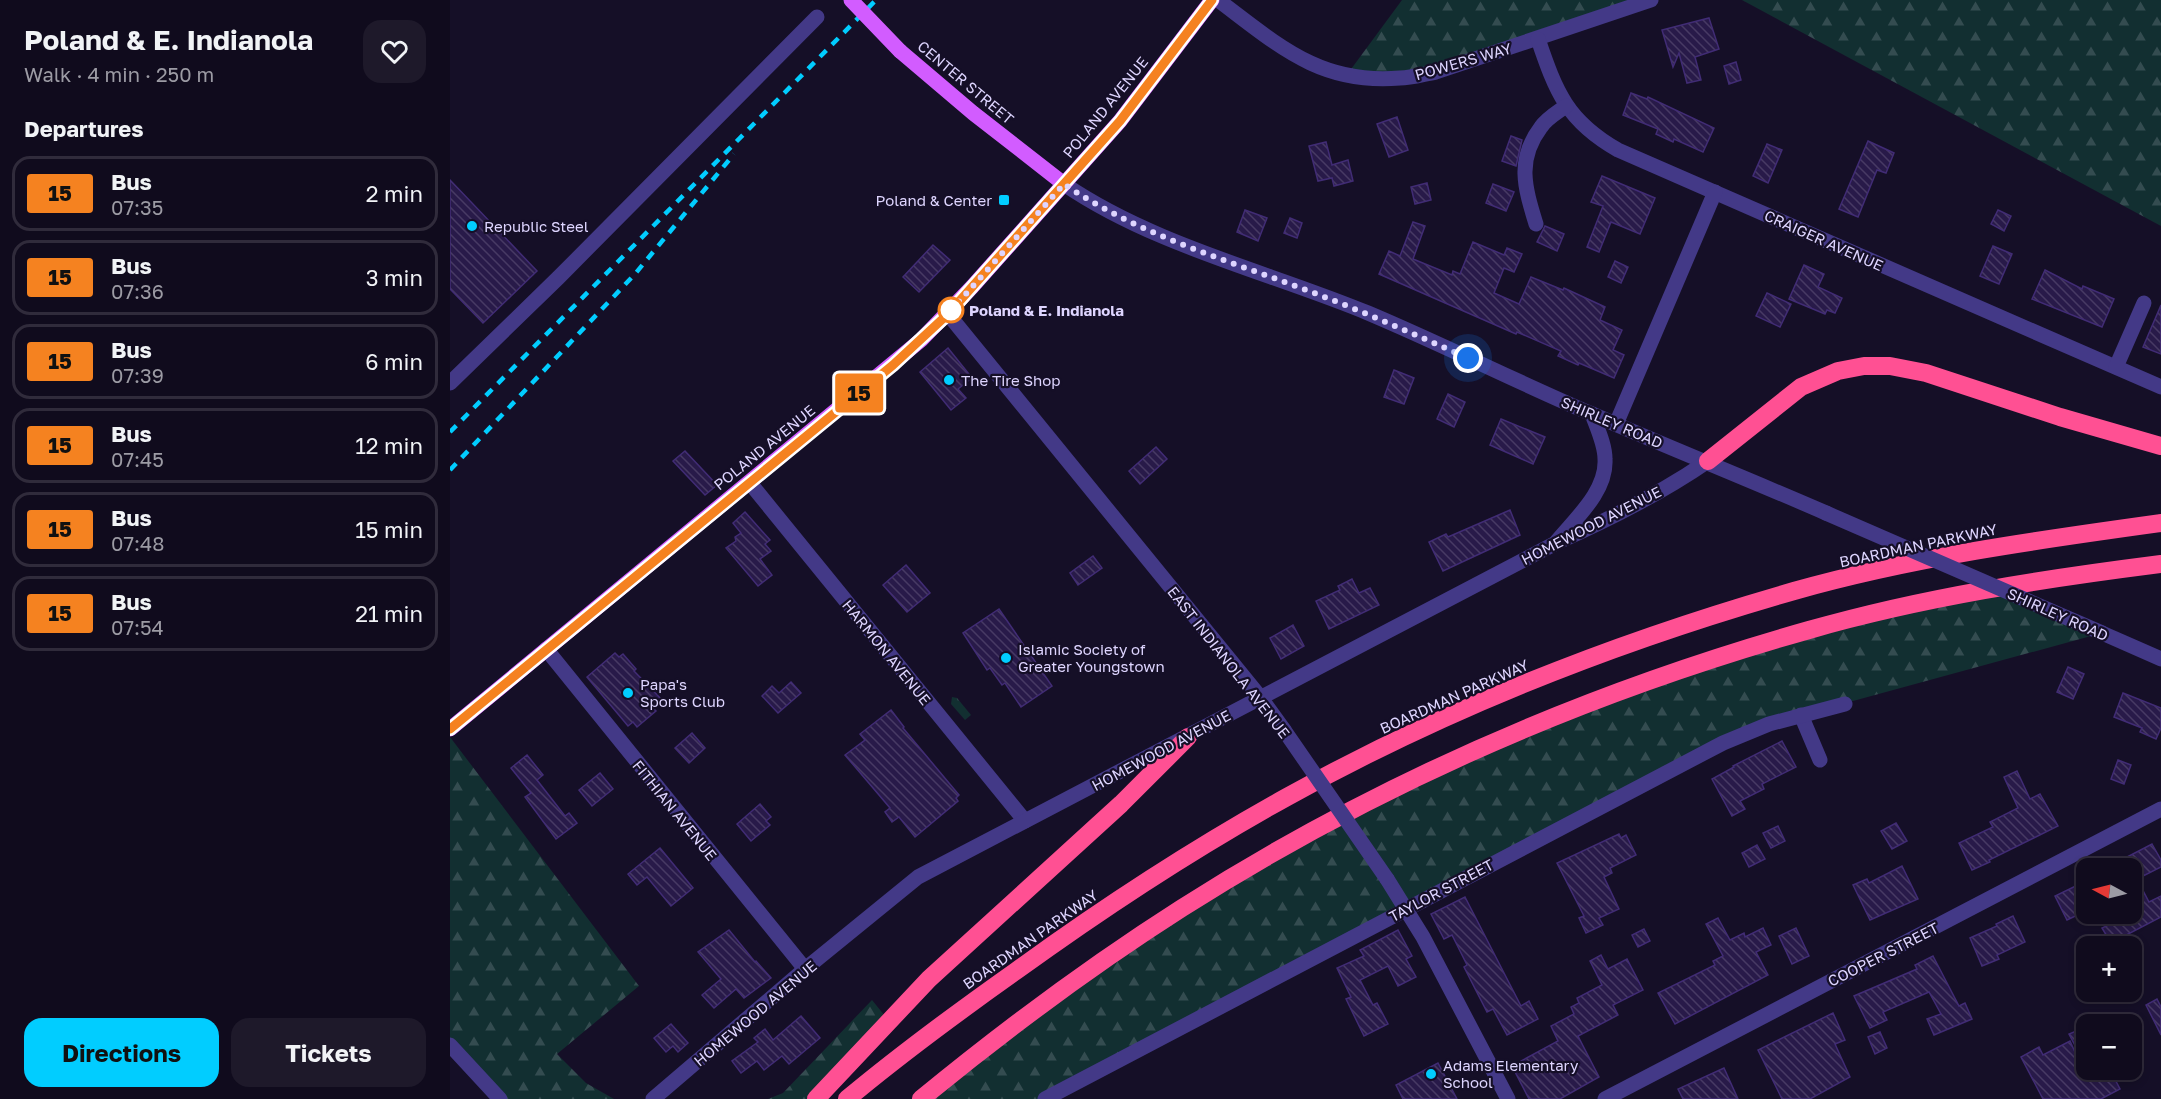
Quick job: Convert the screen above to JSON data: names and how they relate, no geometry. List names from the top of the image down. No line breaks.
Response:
{"streets":{"highway":["BOARDMAN PARKWAY"],"main road":["CENTER STREET","POLAND AVENUE"],"street":["POWERS WAY","CRAIGER AVENUE","SHIRLEY ROAD","HOMEWOOD AVENUE","HARMON AVENUE","EAST INDIANOLA AVENUE","FITHIAN AVENUE","TAYLOR STREET","COOPER STREET"]},"crossings":[["POWERS WAY","CRAIGER AVENUE"],["CENTER STREET","POLAND AVENUE"],["CENTER STREET","SHIRLEY ROAD"],["POLAND AVENUE","SHIRLEY ROAD"],["POLAND AVENUE","HARMON AVENUE"],["POLAND AVENUE","EAST INDIANOLA AVENUE"],["POLAND AVENUE","FITHIAN AVENUE"],["SHIRLEY ROAD","HOMEWOOD AVENUE"],["HOMEWOOD AVENUE","HARMON AVENUE"],["HOMEWOOD AVENUE","EAST INDIANOLA AVENUE"],["HOMEWOOD AVENUE","FITHIAN AVENUE"],["EAST INDIANOLA AVENUE","TAYLOR STREET"]],"places":{"transit":["Poland & Center"],"other":["Republic Steel","Poland & E. Indianola","The Tire Shop","Islamic Society of Greater Youngstown","Papa's Sports Club","Adams Elementary School"]},"lines":["bus line 15"],"north":"left","page":{"heading":[["Poland & E. Indianola","Walk · 4 min · 250 m"],"Departures"],"on_map":"15","list":[{"mark":"15","name":"Bus","note":"07:35","value":"2 min"},{"mark":"15","name":"Bus","note":"07:36","value":"3 min"},{"mark":"15","name":"Bus","note":"07:39","value":"6 min"},{"mark":"15","name":"Bus","note":"07:45","value":"12 min"},{"mark":"15","name":"Bus","note":"07:48","value":"15 min"},{"mark":"15","name":"Bus","note":"07:54","value":"21 min"}],"map_buttons":["+","−"],"buttons":["Directions","Tickets"]}}
